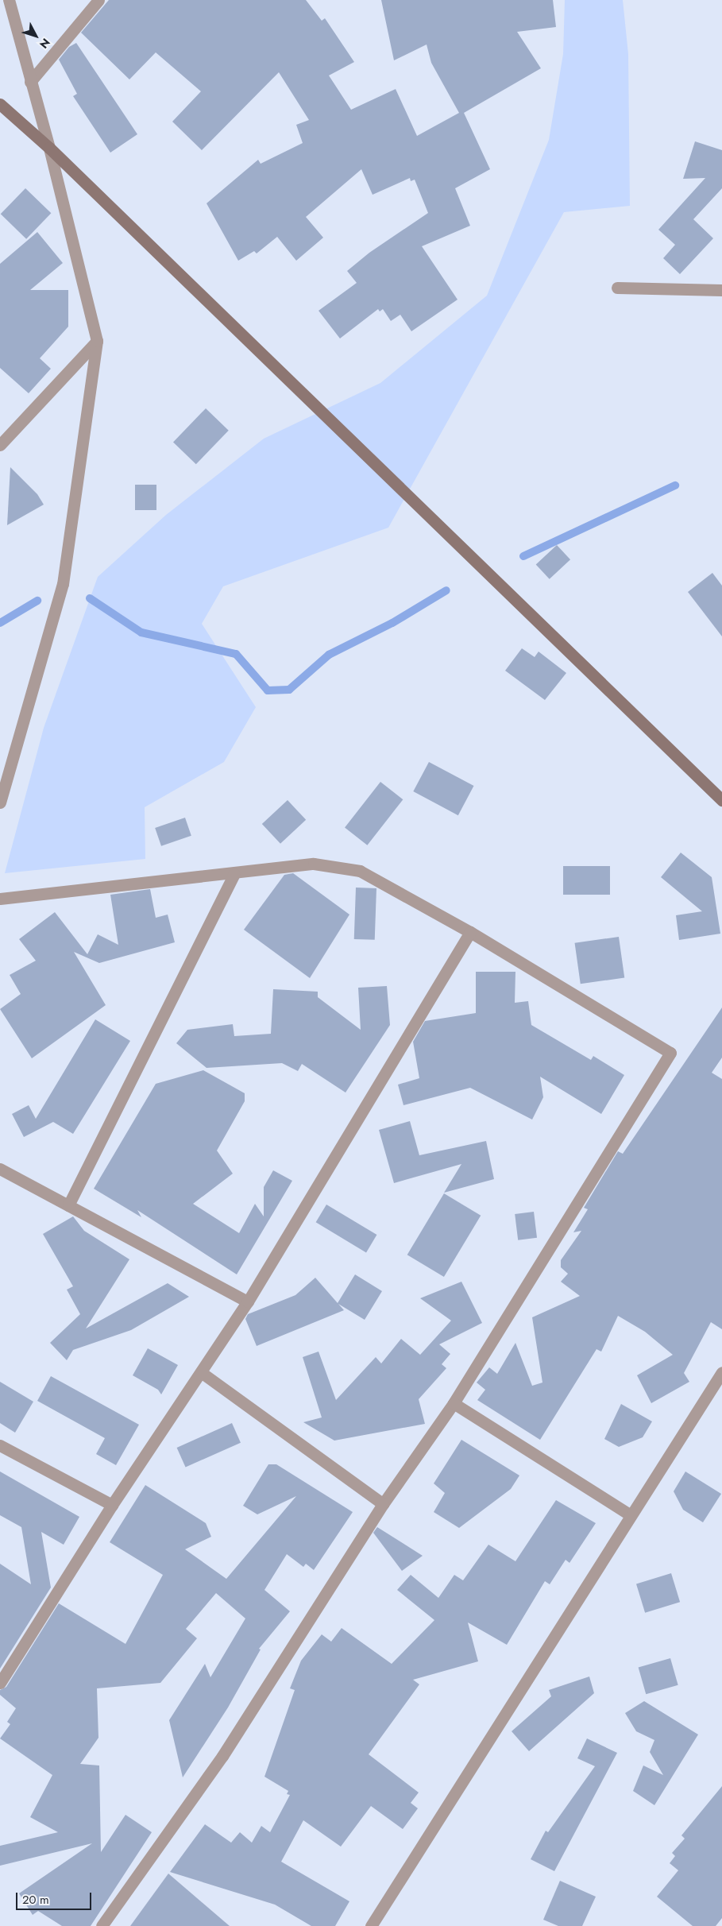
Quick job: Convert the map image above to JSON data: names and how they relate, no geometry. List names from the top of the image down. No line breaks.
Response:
{"scale_bar":"20 m","north":"bottom right"}
